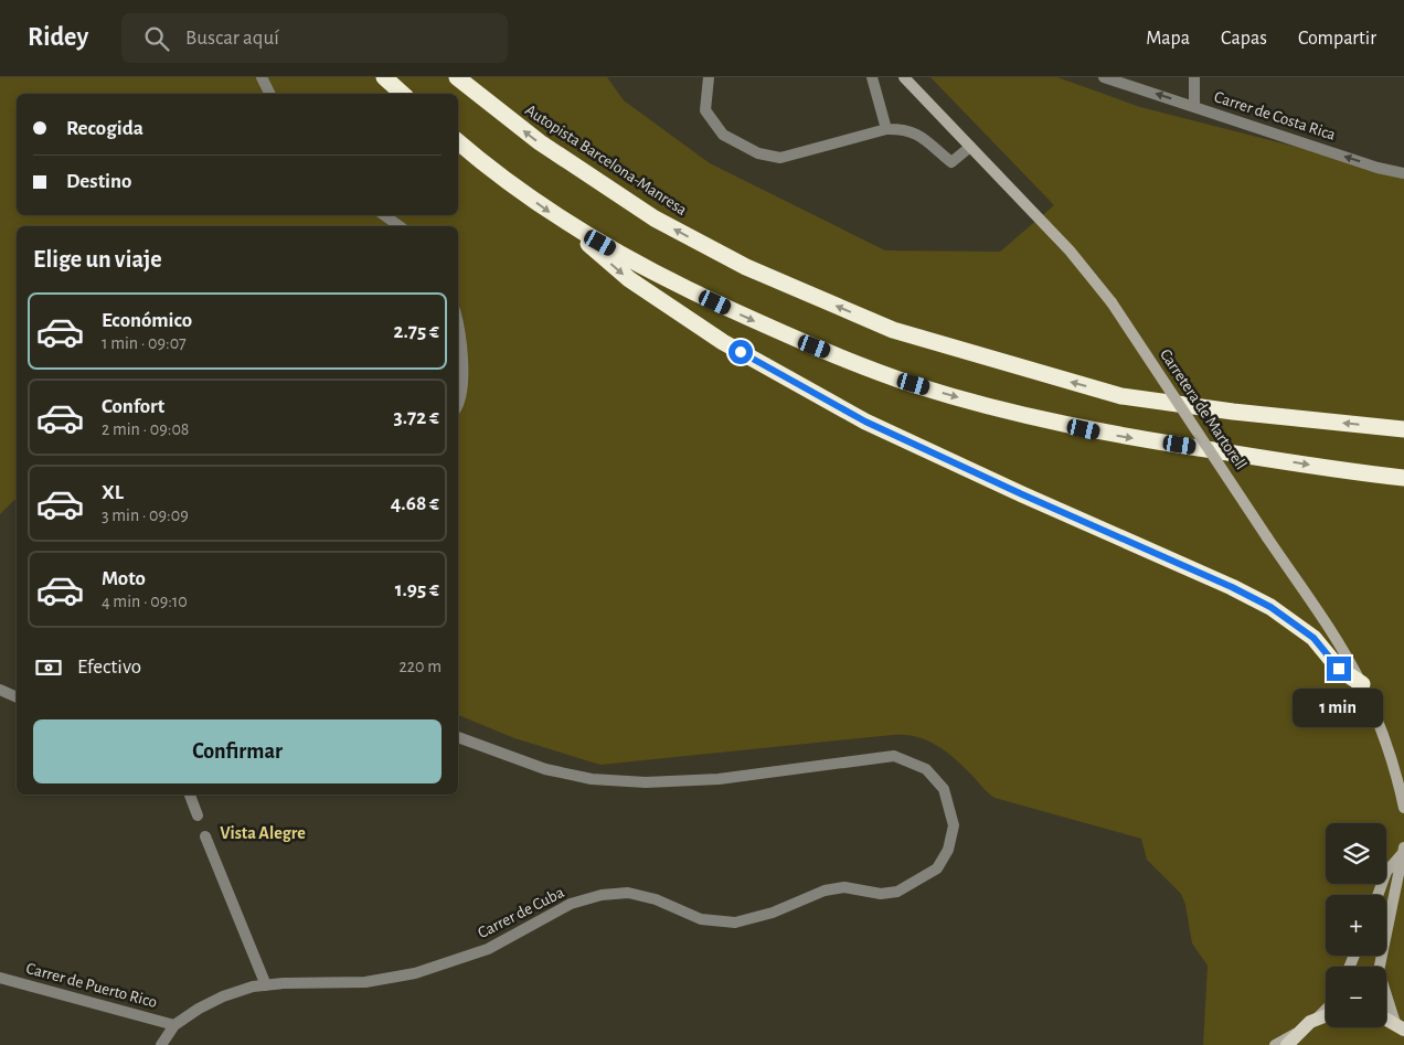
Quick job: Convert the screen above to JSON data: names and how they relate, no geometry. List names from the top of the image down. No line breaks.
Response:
{"streets":{"highway":["Autopista Barcelona-Manresa"],"street":["Carrer de Costa Rica","Carretera de Martorell","Carrer de Cuba","Carrer de Puerto Rico"]},"crossings":[["Carrer de Cuba","Carrer de Puerto Rico"]],"one_way":["Carrer de Costa Rica"],"districts":["Vista Alegre"],"page":{"header":"Ridey","search":"Buscar aquí","nav":["Mapa","Capas","Compartir"],"banner":["Recogida","Destino"],"heading":"Elige un viaje","list":[{"name":"Económico","note":"1 min · 09:07","value":"2.75 €"},{"name":"Confort","note":"2 min · 09:08","value":"3.72 €"},{"name":"XL","note":"3 min · 09:09","value":"4.68 €"},{"name":"Moto","note":"4 min · 09:10","value":"1.95 €"}],"pay":["Efectivo","220 m"],"bubble":"1 min","buttons":"Confirmar","map_buttons":["+","−"]}}
